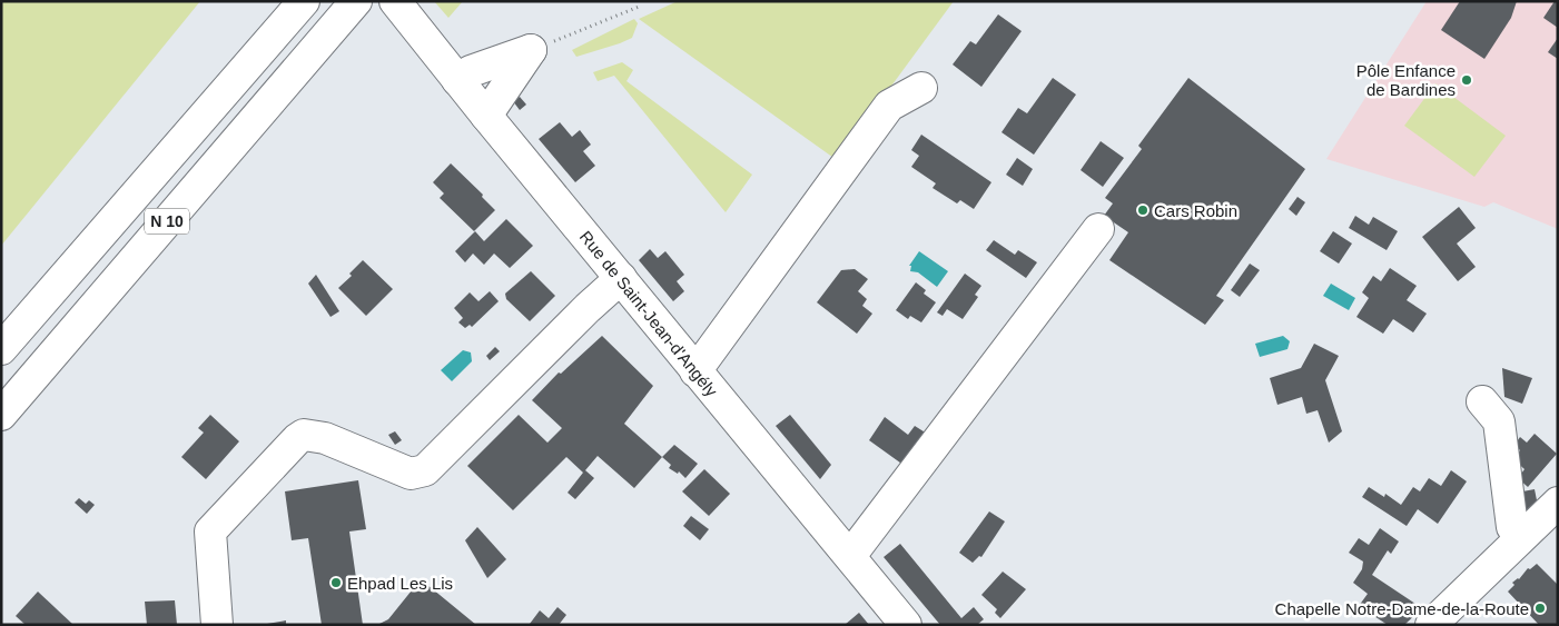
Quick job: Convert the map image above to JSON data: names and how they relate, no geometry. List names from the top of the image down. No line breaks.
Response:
{"streets":{"main road":["N 10","Rue de Saint-Jean-d'Angély"]},"places":["Pôle Enfance de Bardines","Cars Robin","Ehpad Les Lis","Chapelle Notre-Dame-de-la-Route"]}
